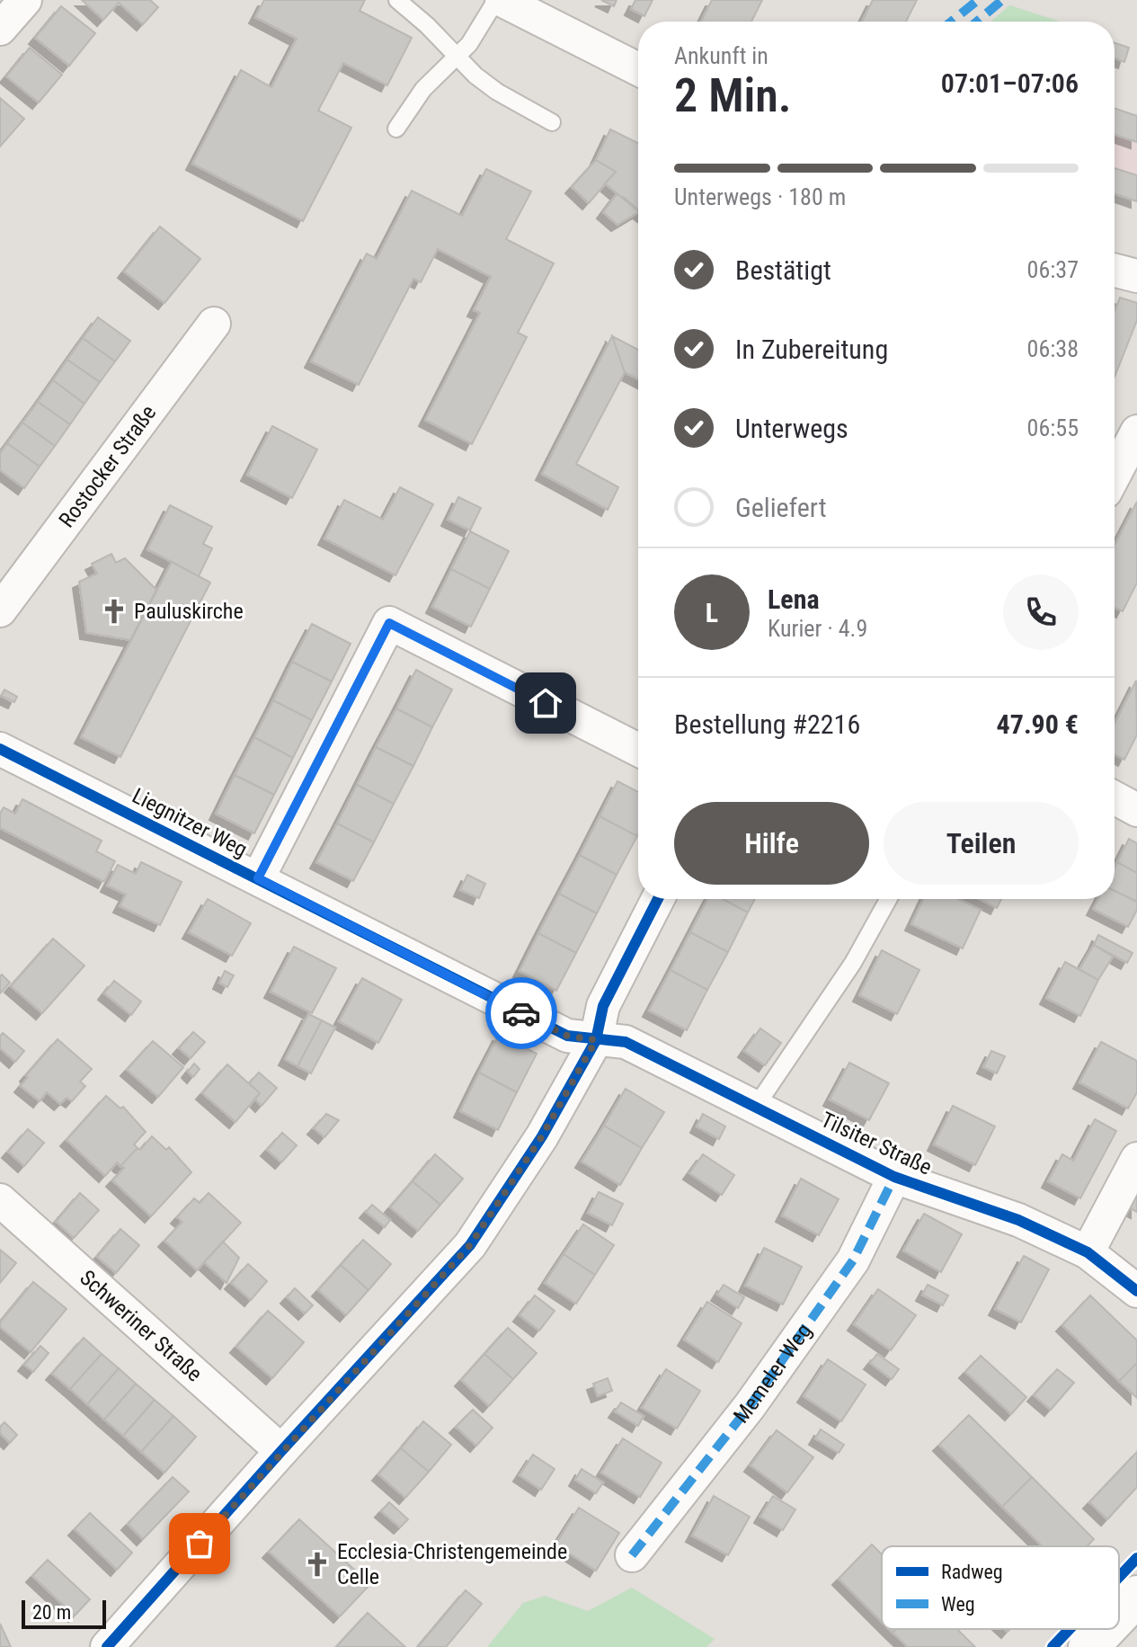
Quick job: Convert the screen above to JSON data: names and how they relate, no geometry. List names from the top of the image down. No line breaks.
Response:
{"streets":{"street":["Rostocker Straße","Liegnitzer Weg","Tilsiter Straße","Schweriner Straße","Memeler Weg"]},"crossings":[["Liegnitzer Weg","Tilsiter Straße"],["Tilsiter Straße","Memeler Weg"]],"places":{"church":["Pauluskirche","Ecclesia-Christengemeinde Celle"]},"legend":["Radweg","Weg"],"scale_bar":"20 m","page":{"heading":["2 Min.","Ankunft in","07:01–07:06"],"panel":["Lena","Kurier · 4.9","Bestellung #2216","47.90 €"],"bar":"Unterwegs · 180 m","list":[["Bestätigt","06:37"],["In Zubereitung","06:38"],["Unterwegs","06:55"],"Geliefert"],"round":"L","buttons":["Hilfe","Teilen"],"scale":"20 m"}}
